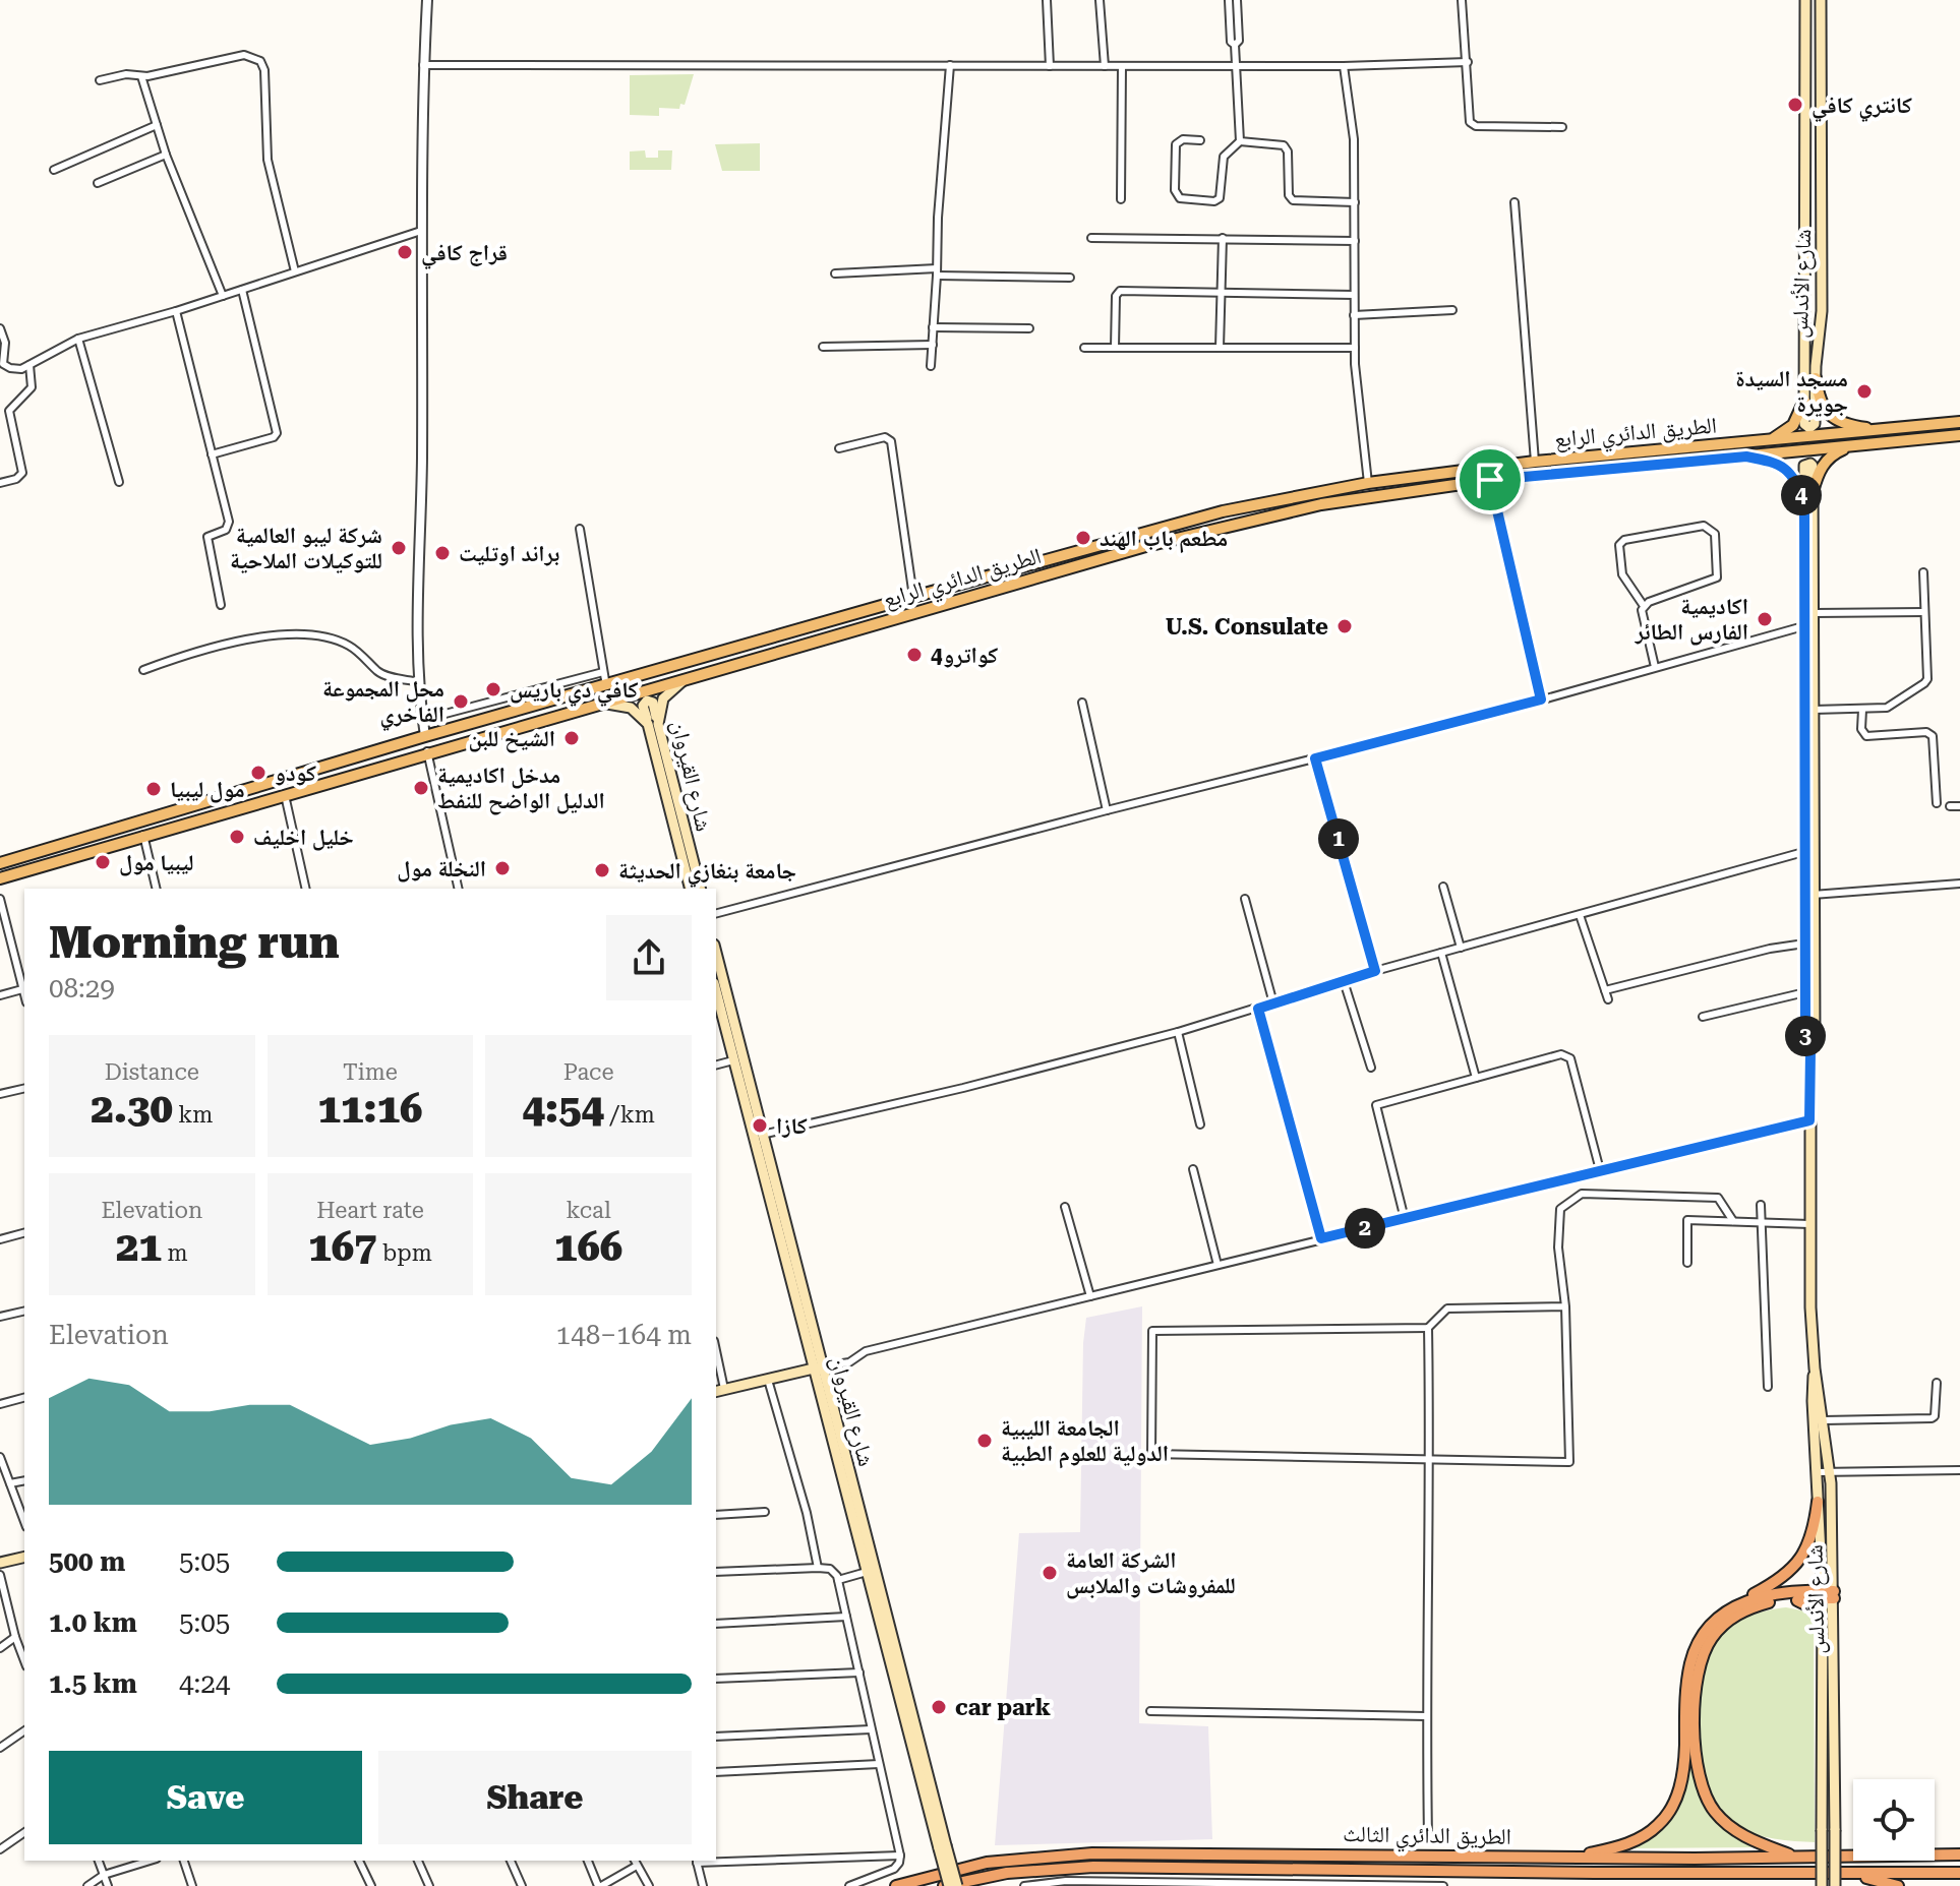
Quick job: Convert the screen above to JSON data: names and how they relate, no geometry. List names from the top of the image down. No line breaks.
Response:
{"streets":{"highway":["الطريق الدائري الثالث"],"main road":["شارع الأندلس","الطريق الدائري الرابع","شارع القيروان"]},"crossings":[["الطريق الدائري الرابع","شارع القيروان"],["شارع القيروان","الطريق الدائري الثالث"]],"places":["كانتري كافي","قراج كافي","مسجد السيدة جويرة","مطعم باب الهند","شركة ليبو العالمية للتوكيلات الملاحية","براند اوتليت","اكاديمية الفارس الطائر","U.S. Consulate","كواترو4","كافي دي باريس","محل المجموعة الفاخري","الشيخ للبن","كودو","مدخل اكاديمية الدليل الواضح للنفط","مول ليبيا","خليل اخليف","ليبيا مول","النخلة مول","جامعة بنغازي الحديثة","كازا","الجامعة الليبية الدولية للعلوم الطبية","الشركة العامة للمفروشات والملابس","car park"],"page":{"pins":["4","1","3","2"],"heading":["Morning run","08:29"],"stats":[["Distance","2.30 km"],["Time","11:16"],["Pace","4:54 /km"],["Elevation","21 m"],["Heart rate","167 bpm"],["kcal","166"]],"chart":["Elevation","148–164 m"],"list":[{"name":"500 m","note":"5:05"},{"name":"1.0 km","note":"5:05"},{"name":"1.5 km","note":"4:24"}],"buttons":["Save","Share"]}}
